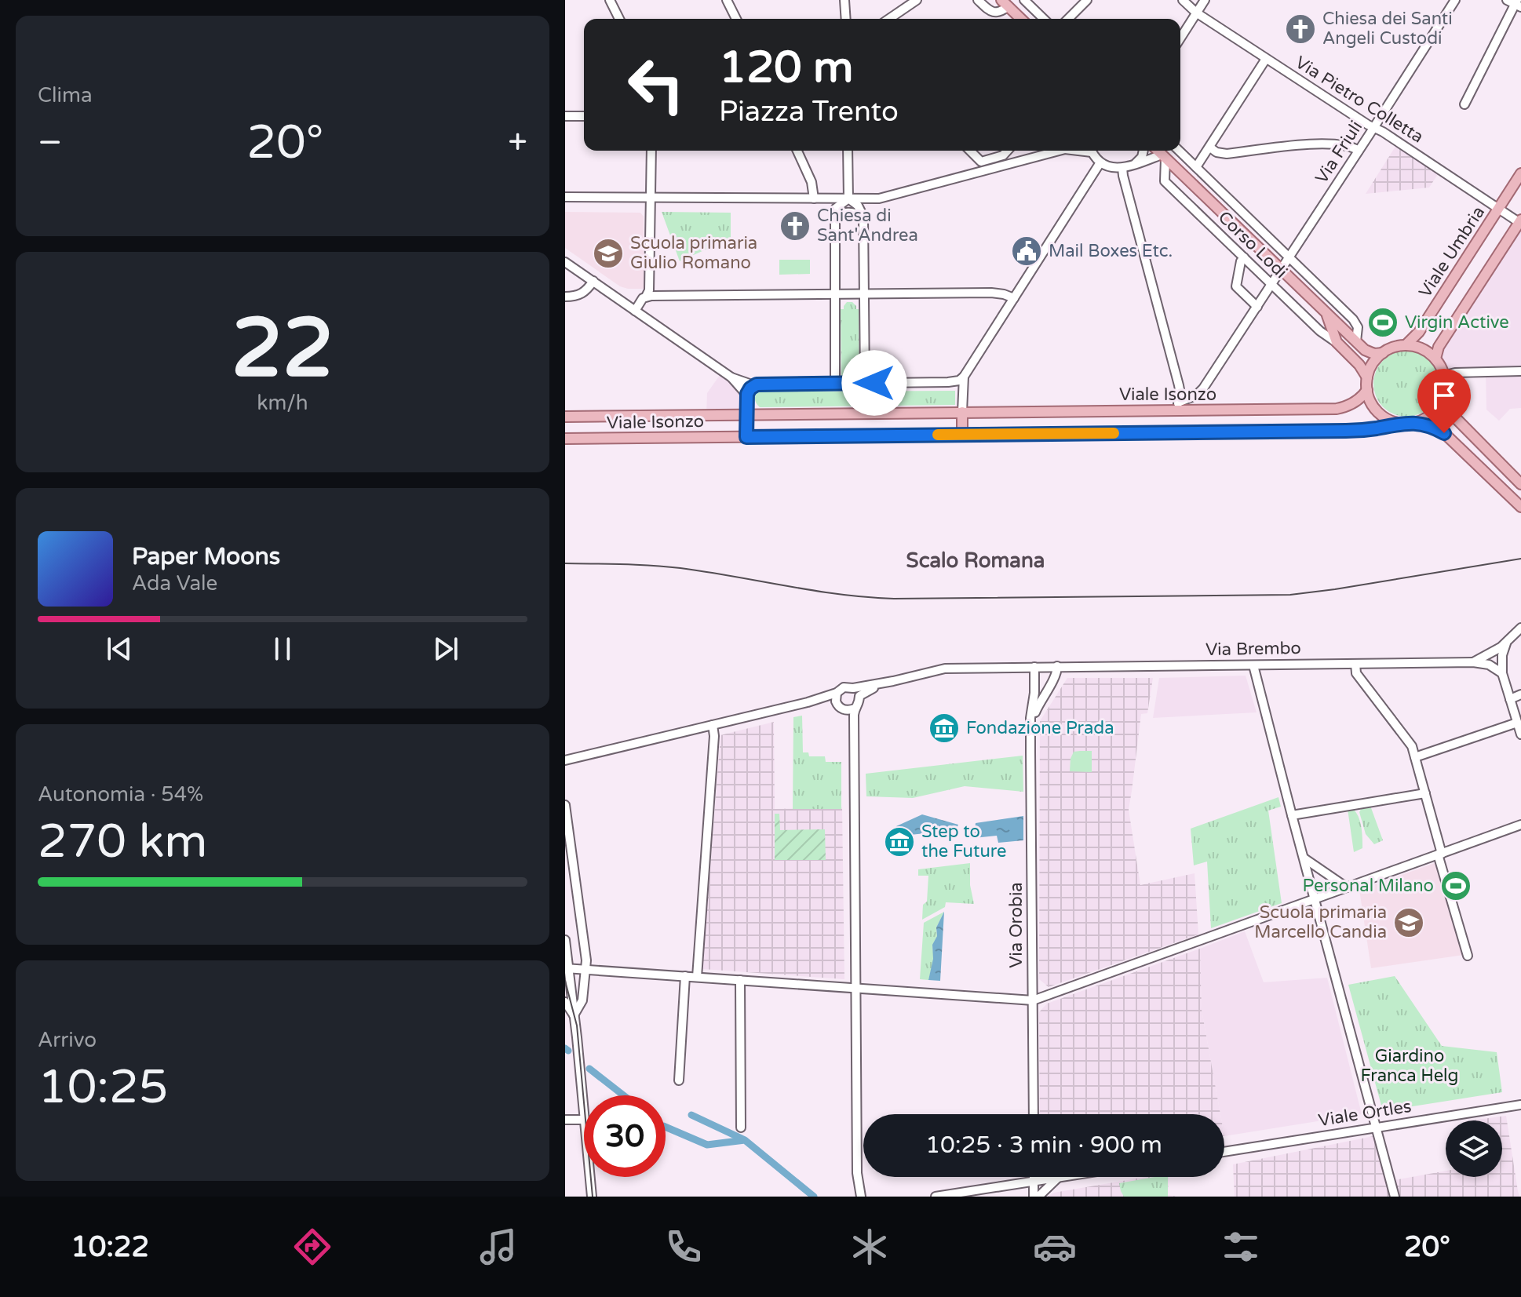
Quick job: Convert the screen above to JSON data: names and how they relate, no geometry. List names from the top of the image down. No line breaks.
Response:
{"streets":{"main road":["Corso Lodi","Viale Umbria","Viale Isonzo"],"street":["Via Pietro Colletta","Via Friuli","Via Brembo","Via Orobia","Viale Ortles"]},"crossings":[["Via Pietro Colletta","Via Friuli"],["Via Pietro Colletta","Viale Umbria"],["Via Friuli","Corso Lodi"],["Via Friuli","Viale Isonzo"],["Corso Lodi","Viale Umbria"],["Corso Lodi","Viale Isonzo"],["Viale Umbria","Viale Isonzo"],["Via Brembo","Via Orobia"]],"districts":["Scalo Romana"],"parks":["Giardino Franca Helg"],"places":{"church":["Chiesa dei Santi Angeli Custodi","Chiesa di Sant'Andrea"],"public building":["Mail Boxes Etc."],"school or university":["Scuola primaria Giulio Romano","Scuola primaria Marcello Candia"],"sports":["Virgin Active","Personal Milano"],"museum":["Fondazione Prada","Step to the Future"]},"page":{"tile":["Clima",["22","km/h"],["Autonomia · 54%","270 km"],["Arrivo","10:25"]],"turn":["120 m","Piazza Trento"],"heat":["−","20°","+"],"song":["Paper Moons","Ada Vale"],"limit":"30","trip":"10:25 · 3 min · 900 m","tabs":["10:22","20°"]}}
